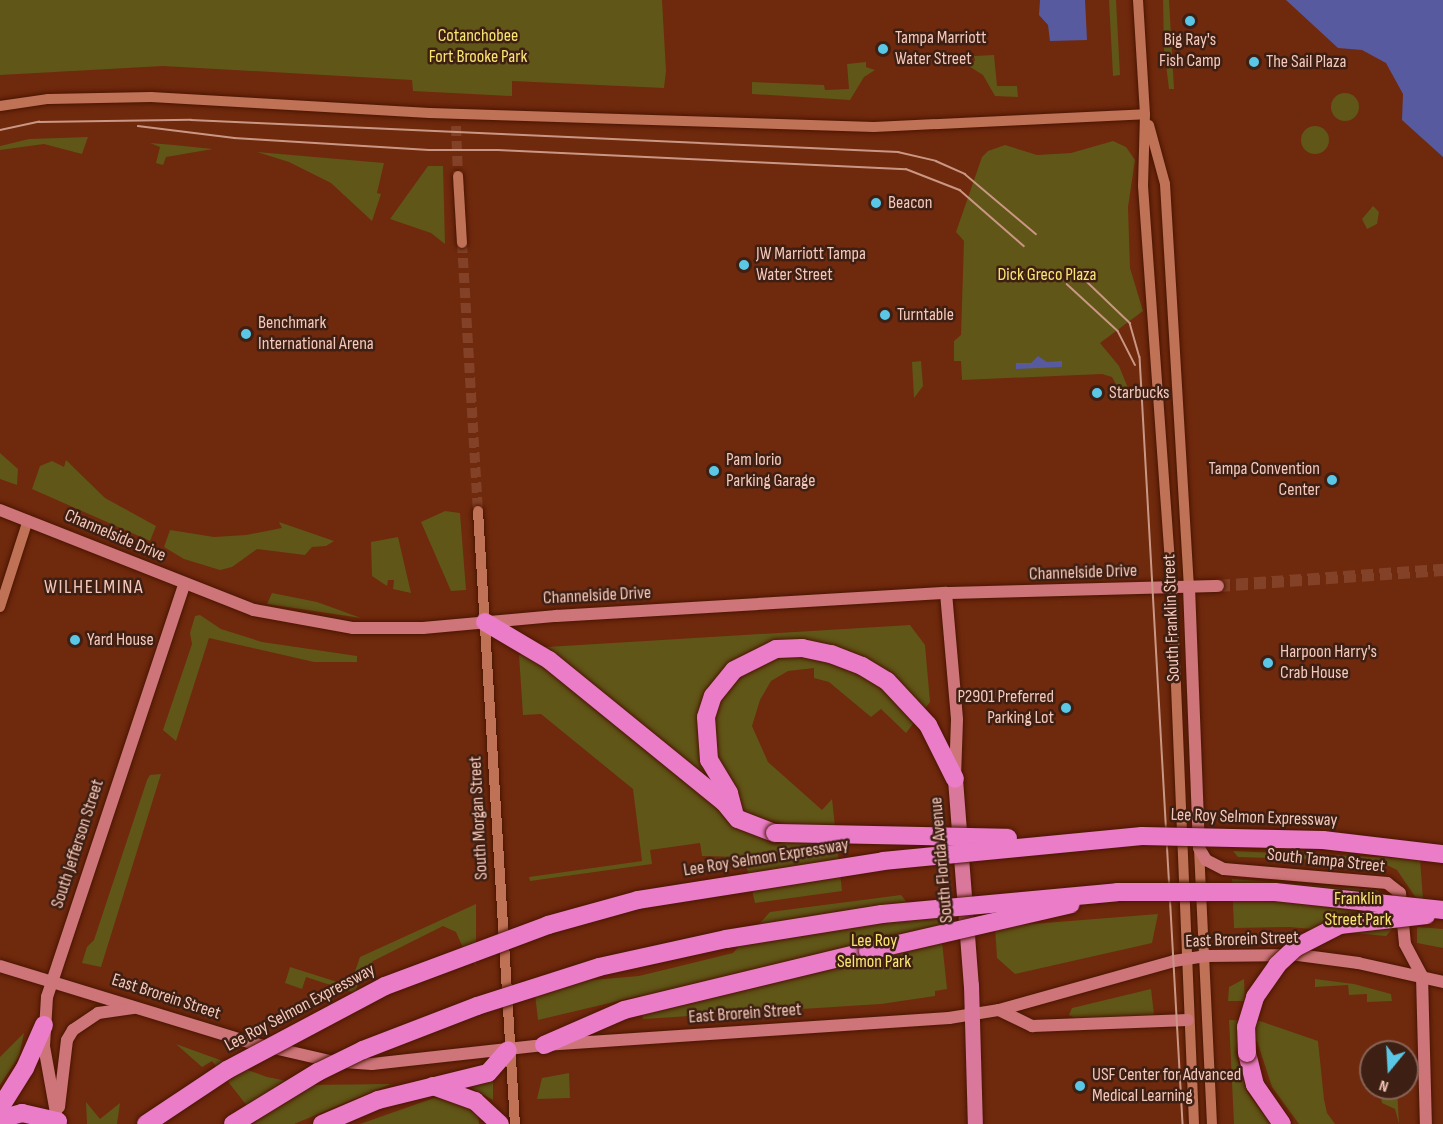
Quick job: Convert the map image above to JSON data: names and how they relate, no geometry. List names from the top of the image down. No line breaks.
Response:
{"streets":{"highway":["Lee Roy Selmon Expressway"],"main road":["Channelside Drive","South Franklin Street","South Jefferson Street","South Florida Avenue","South Tampa Street","East Brorein Street"],"street":["South Morgan Street"]},"crossings":[["Channelside Drive","South Franklin Street"],["Channelside Drive","South Morgan Street"],["Channelside Drive","South Jefferson Street"],["Channelside Drive","South Florida Avenue"],["South Franklin Street","South Tampa Street"],["South Franklin Street","East Brorein Street"],["South Morgan Street","East Brorein Street"],["South Jefferson Street","East Brorein Street"],["South Florida Avenue","East Brorein Street"],["South Tampa Street","East Brorein Street"]],"districts":["WILHELMINA"],"parks":["Cotanchobee Fort Brooke Park","Dick Greco Plaza","Franklin Street Park","Lee Roy Selmon Park"],"places":["Big Ray's Fish Camp","Tampa Marriott Water Street","The Sail Plaza","Beacon","JW Marriott Tampa Water Street","Turntable","Benchmark International Arena","Starbucks","Pam Iorio Parking Garage","Tampa Convention Center","Yard House","Harpoon Harry's Crab House","P2901 Preferred Parking Lot","USF Center for Advanced Medical Learning"],"north":"bottom"}
